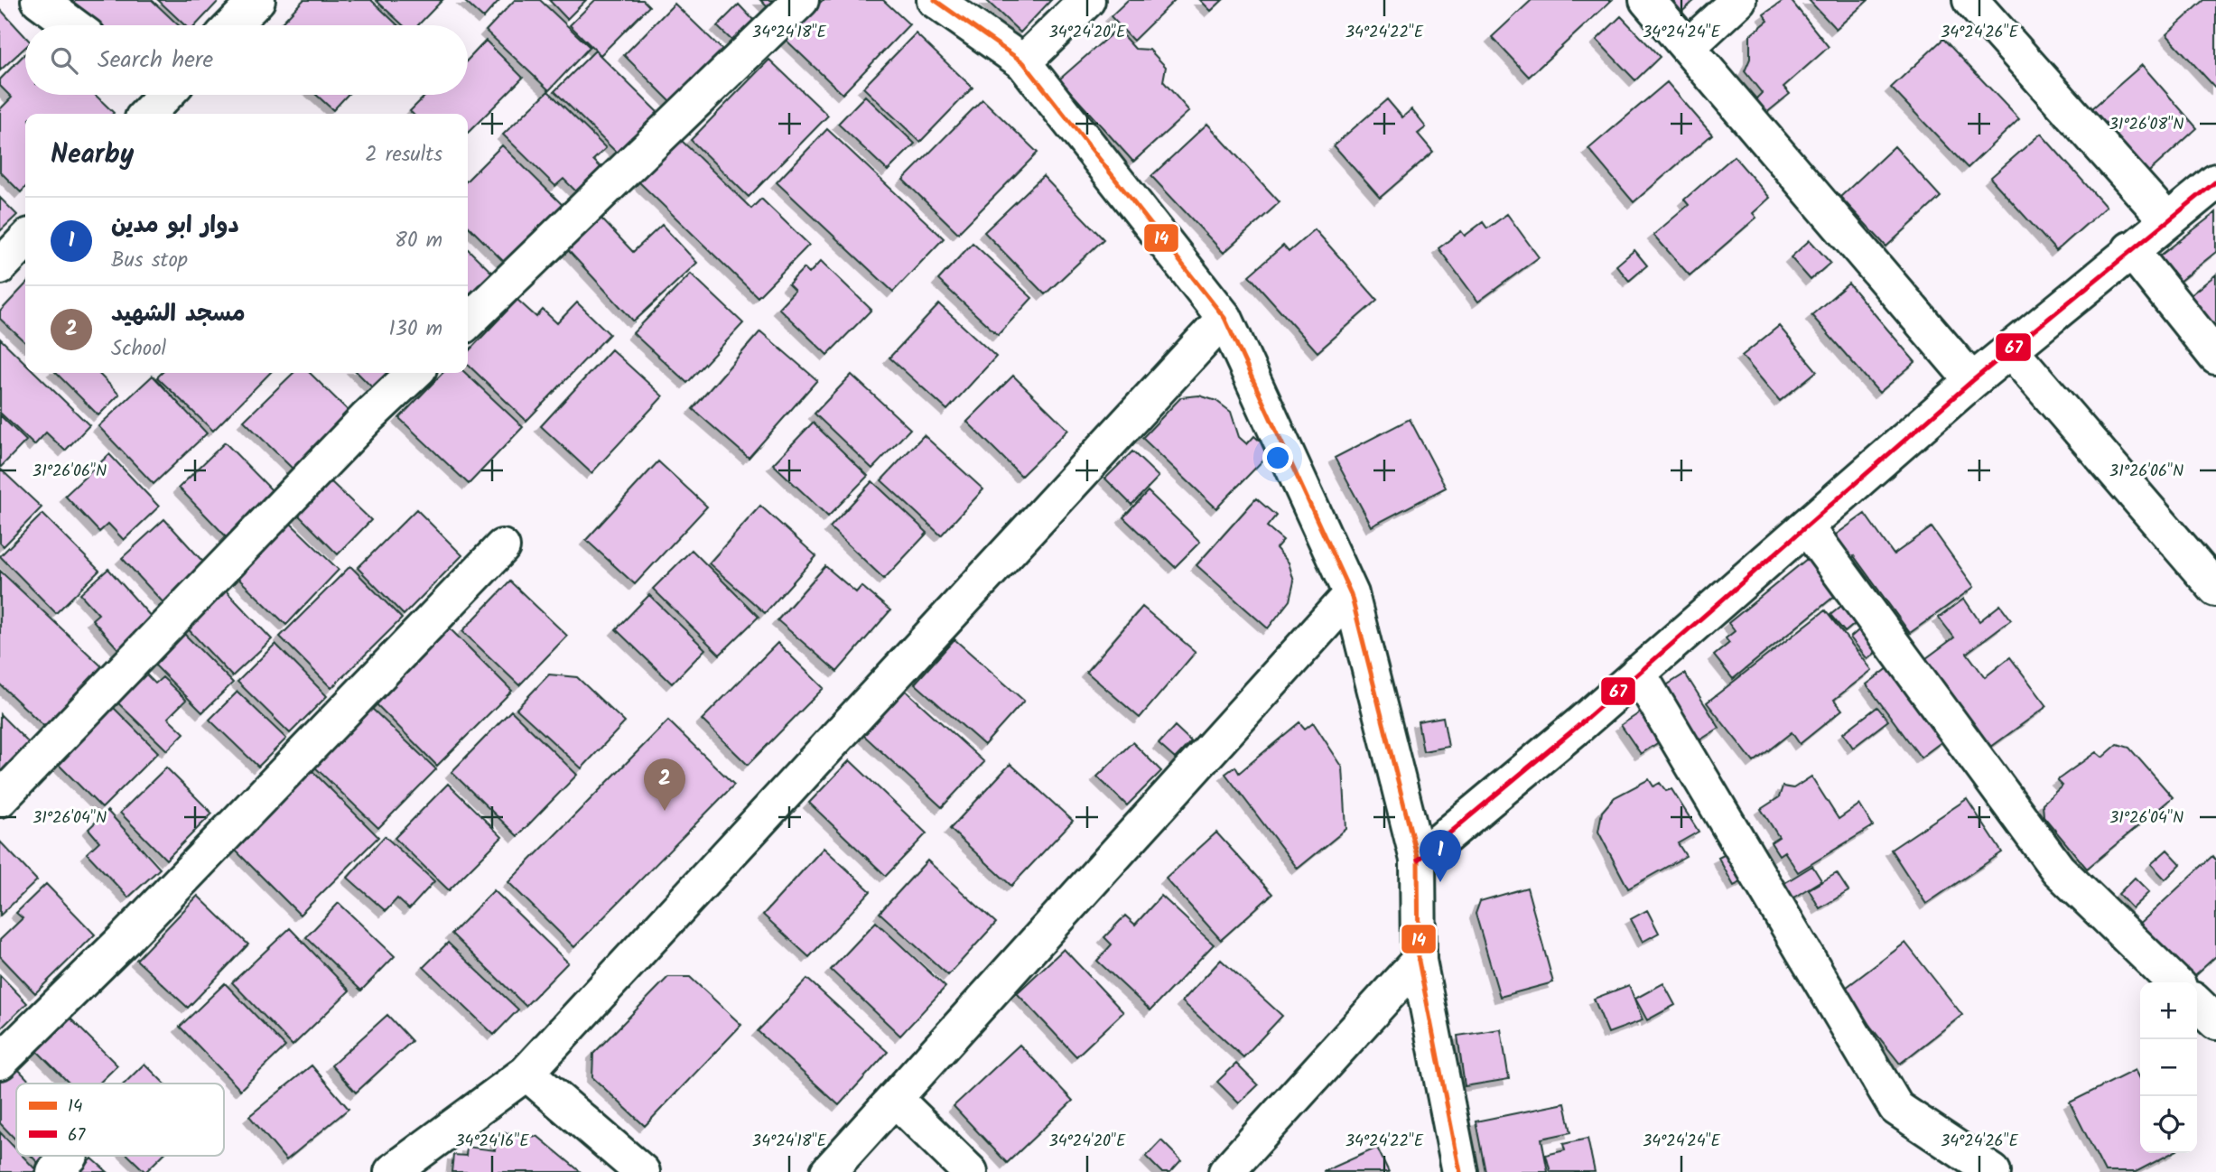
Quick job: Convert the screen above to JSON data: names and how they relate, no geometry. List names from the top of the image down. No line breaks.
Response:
{"lines":["transit line 14","transit line 67"],"legend":["14","67"],"page":{"search":"Search here","heading":["Nearby","2 results"],"list":[{"mark":"1","name":"دوار ابو مدين","note":"Bus stop","value":"80 m"},{"mark":"2","name":"مسجد الشهيد","note":"School","value":"130 m"}],"pins":["2","1"],"map_buttons":["+","−"]},"coordinates":["34°24'18\"E","34°24'20\"E","34°24'22\"E","34°24'24\"E","34°24'26\"E","31°26'08\"N","31°26'06\"N","31°26'04\"N","34°24'16\"E"]}
